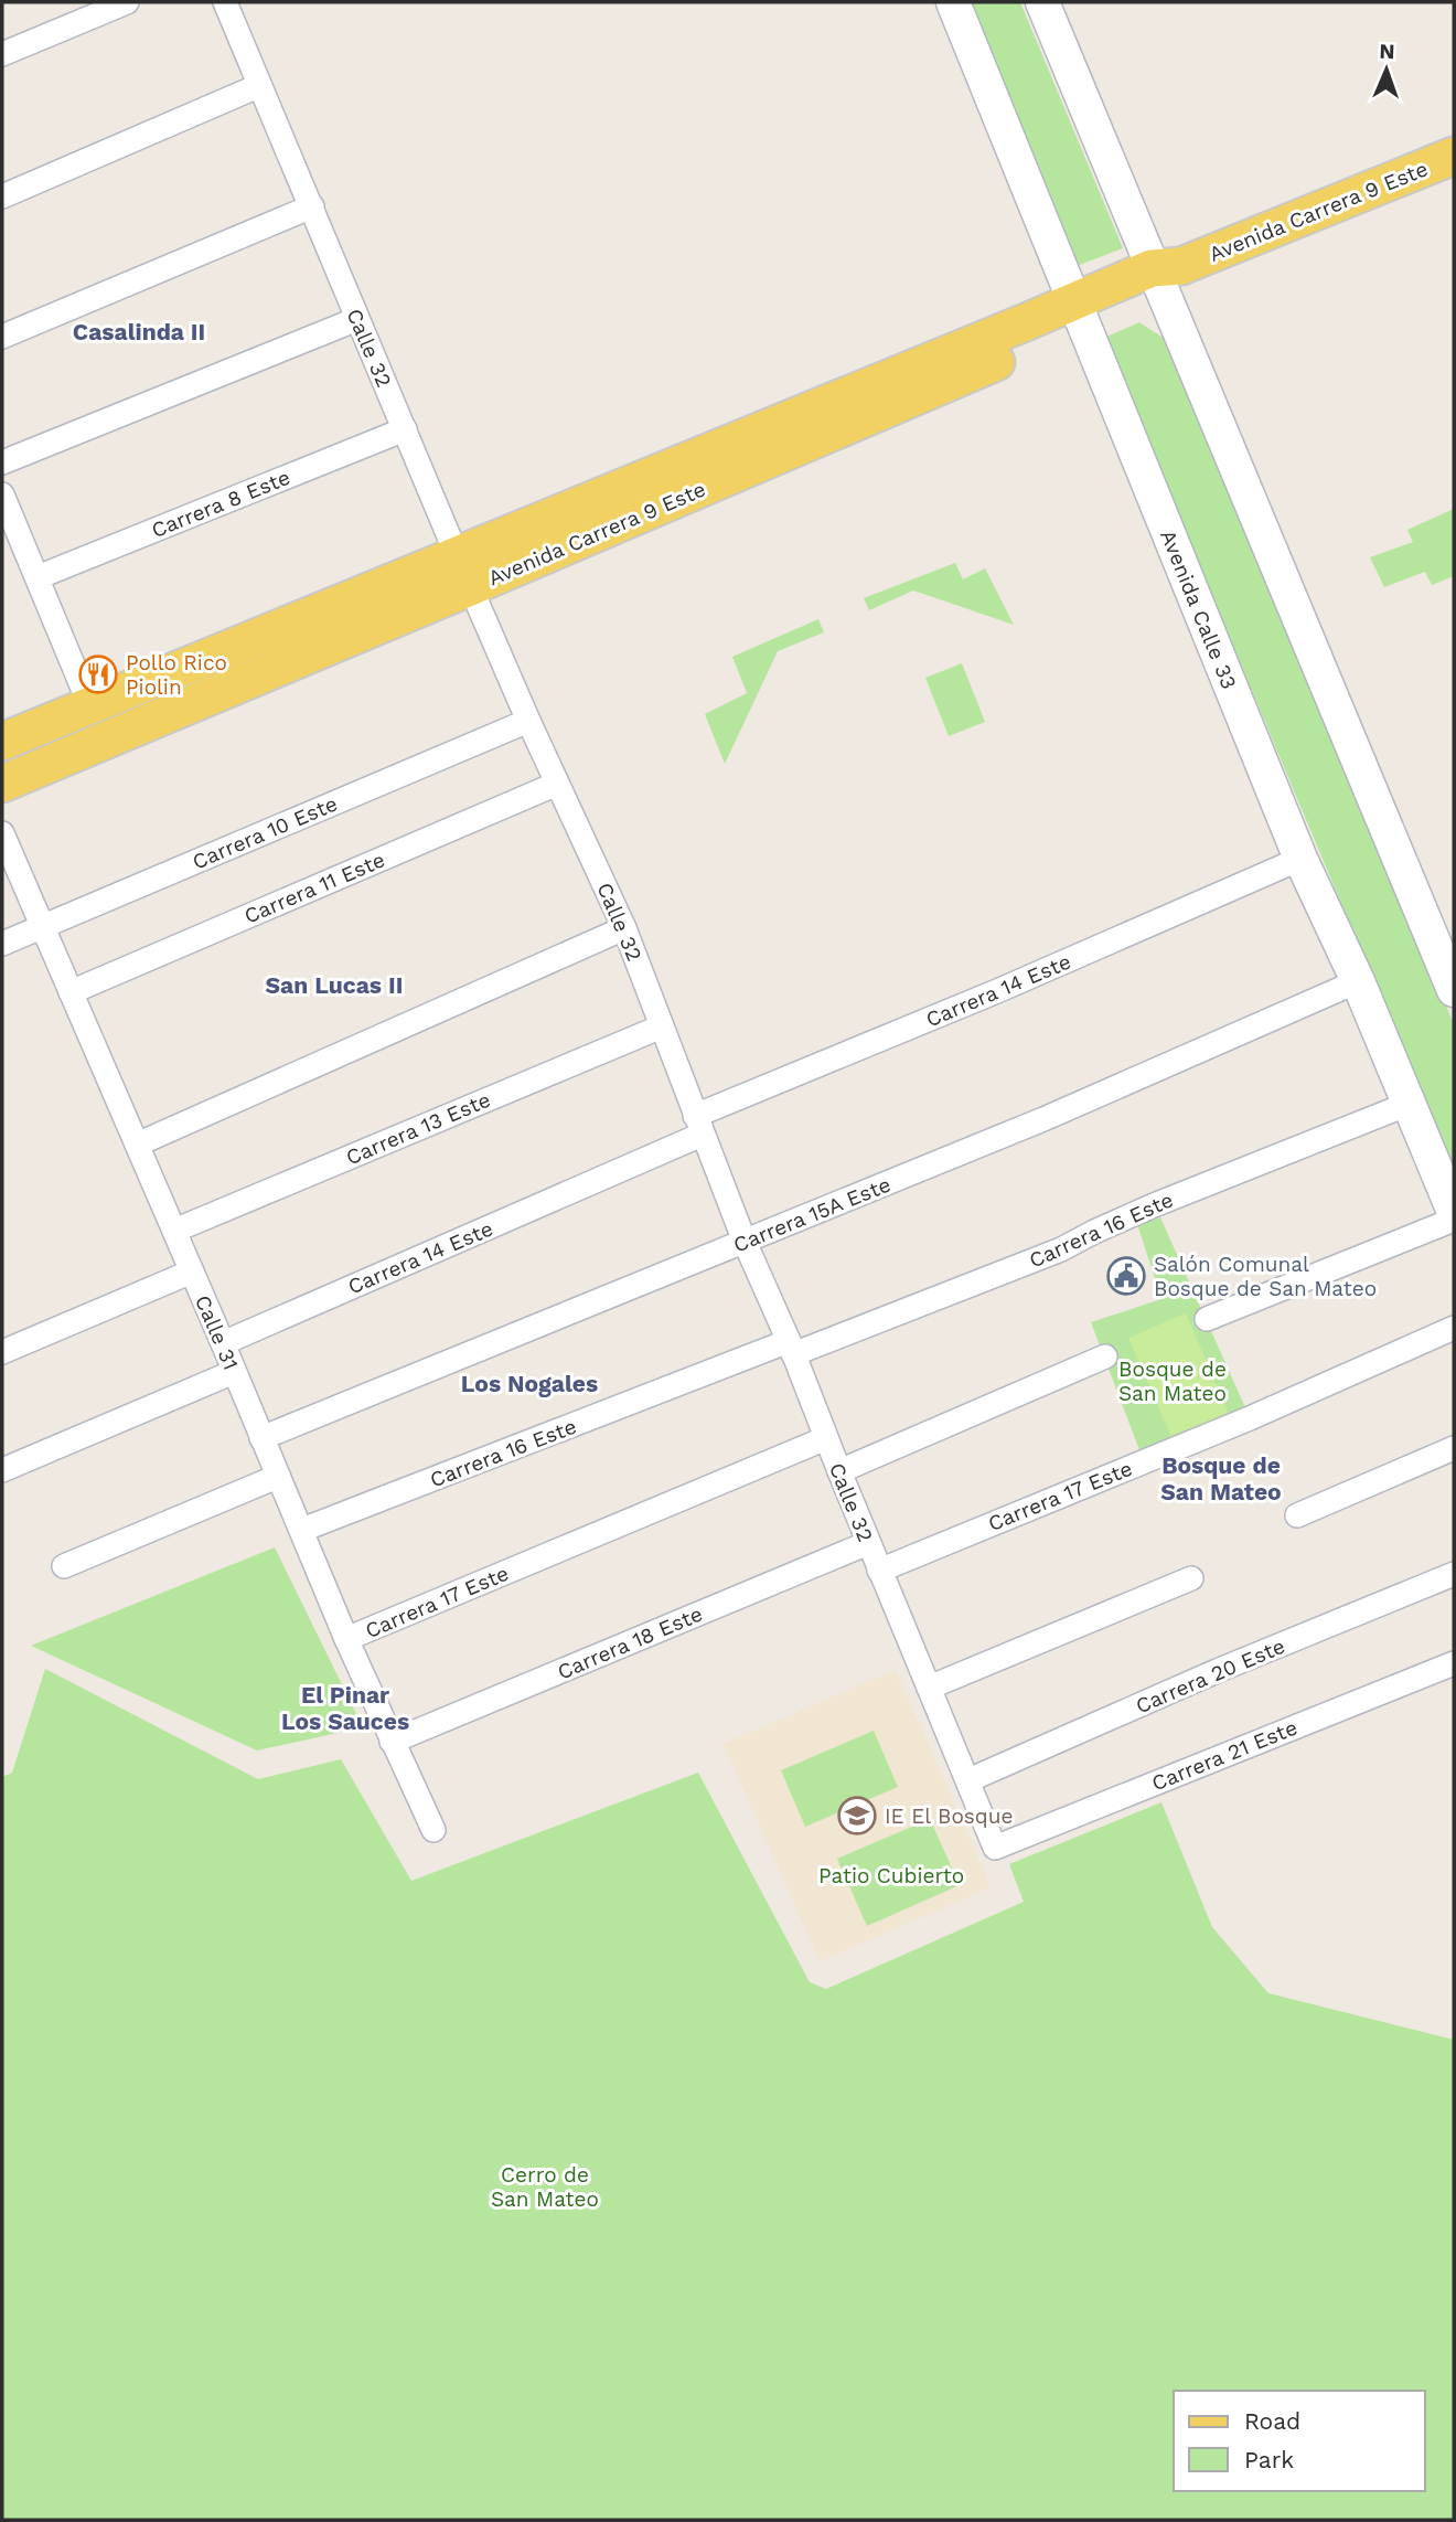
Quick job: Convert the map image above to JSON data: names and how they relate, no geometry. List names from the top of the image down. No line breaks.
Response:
{"streets":{"main road":["Avenida Carrera 9 Este"],"street":["Calle 32","Carrera 8 Este","Avenida Calle 33","Carrera 10 Este","Carrera 11 Este","Carrera 14 Este","Carrera 13 Este","Carrera 15A Este","Carrera 16 Este","Calle 31","Carrera 17 Este","Carrera 18 Este","Carrera 20 Este","Carrera 21 Este"]},"crossings":[["Avenida Carrera 9 Este","Calle 32"],["Avenida Carrera 9 Este","Avenida Calle 33"],["Calle 32","Carrera 8 Este"],["Calle 32","Carrera 10 Este"],["Calle 32","Carrera 11 Este"],["Calle 32","Carrera 14 Este"],["Calle 32","Carrera 13 Este"],["Calle 32","Carrera 15A Este"],["Calle 32","Carrera 16 Este"],["Calle 32","Carrera 17 Este"],["Calle 32","Carrera 18 Este"],["Calle 32","Carrera 20 Este"],["Calle 32","Carrera 21 Este"],["Avenida Calle 33","Carrera 14 Este"],["Avenida Calle 33","Carrera 15A Este"],["Avenida Calle 33","Carrera 16 Este"],["Carrera 10 Este","Calle 31"],["Carrera 11 Este","Calle 31"],["Carrera 14 Este","Calle 31"],["Carrera 13 Este","Calle 31"],["Carrera 15A Este","Calle 31"],["Carrera 16 Este","Calle 31"],["Calle 31","Carrera 17 Este"],["Calle 31","Carrera 18 Este"]],"districts":["Casalinda II","San Lucas II","Los Nogales","Bosque de San Mateo","El Pinar Los Sauces"],"parks":["Bosque de San Mateo","Patio Cubierto","Cerro de San Mateo"],"places":{"restaurant":["Pollo Rico Piolin"],"public building":["Salón Comunal Bosque de San Mateo"],"school or university":["IE El Bosque"]},"legend":["Road","Park"],"north":"top"}
